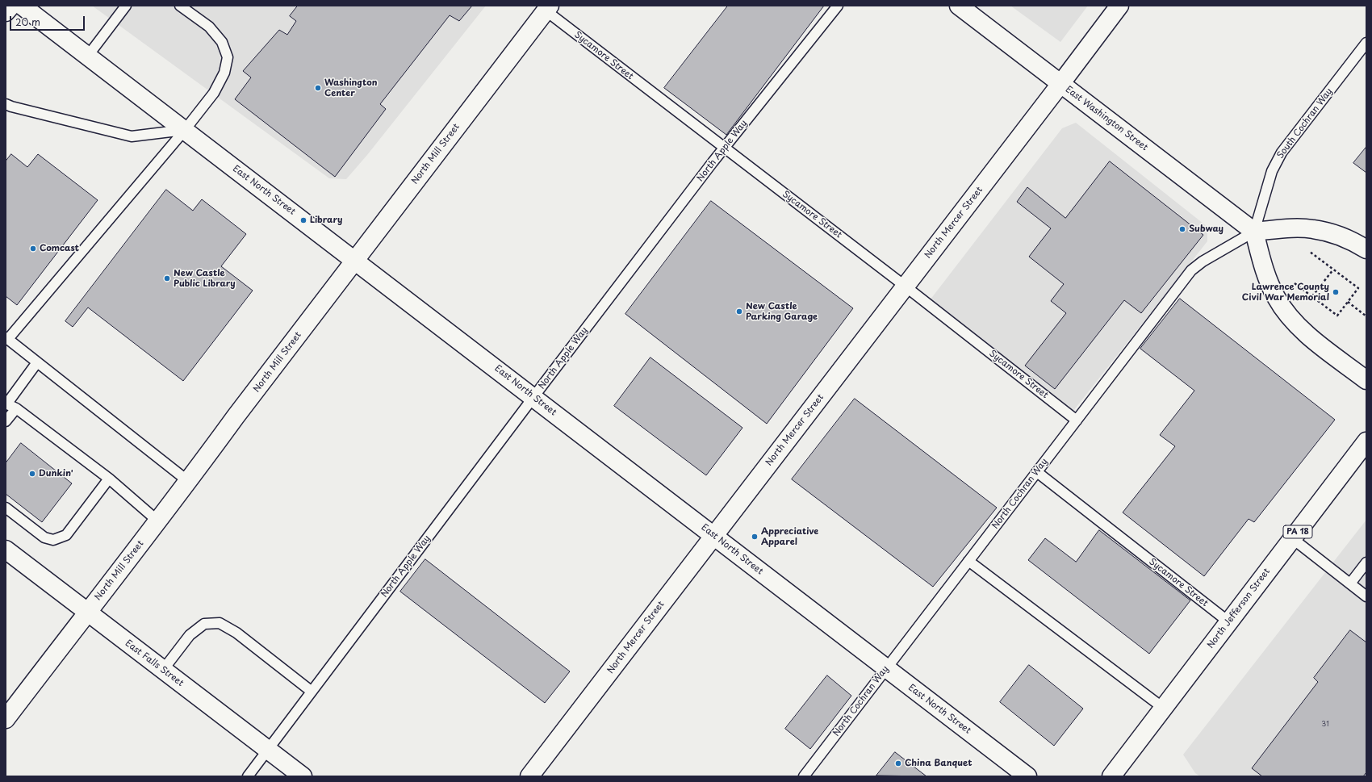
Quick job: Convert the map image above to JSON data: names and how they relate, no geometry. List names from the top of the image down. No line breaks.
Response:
{"streets":{"street":["East Washington Street","North Mill Street","East North Street","North Mercer Street","PA 18","North Jefferson Street","East Falls Street"],"lane":["Sycamore Street","South Cochran Way","North Apple Way","North Cochran Way"]},"crossings":[["Sycamore Street","North Apple Way"],["Sycamore Street","North Mill Street"],["Sycamore Street","North Mercer Street"],["Sycamore Street","North Cochran Way"],["Sycamore Street","North Jefferson Street"],["East Washington Street","South Cochran Way"],["East Washington Street","North Mercer Street"],["East Washington Street","North Cochran Way"],["South Cochran Way","North Cochran Way"],["North Apple Way","East North Street"],["North Apple Way","East Falls Street"],["North Mill Street","East North Street"],["North Mill Street","East Falls Street"],["East North Street","North Mercer Street"],["East North Street","North Cochran Way"]],"places":["Washington Center","Library","Subway","Comcast","New Castle Public Library","Lawrence County Civil War Memorial","New Castle Parking Garage","Dunkin'","Appreciative Apparel","China Banquet"],"house_numbers":["31"],"scale_bar":"20 m"}
